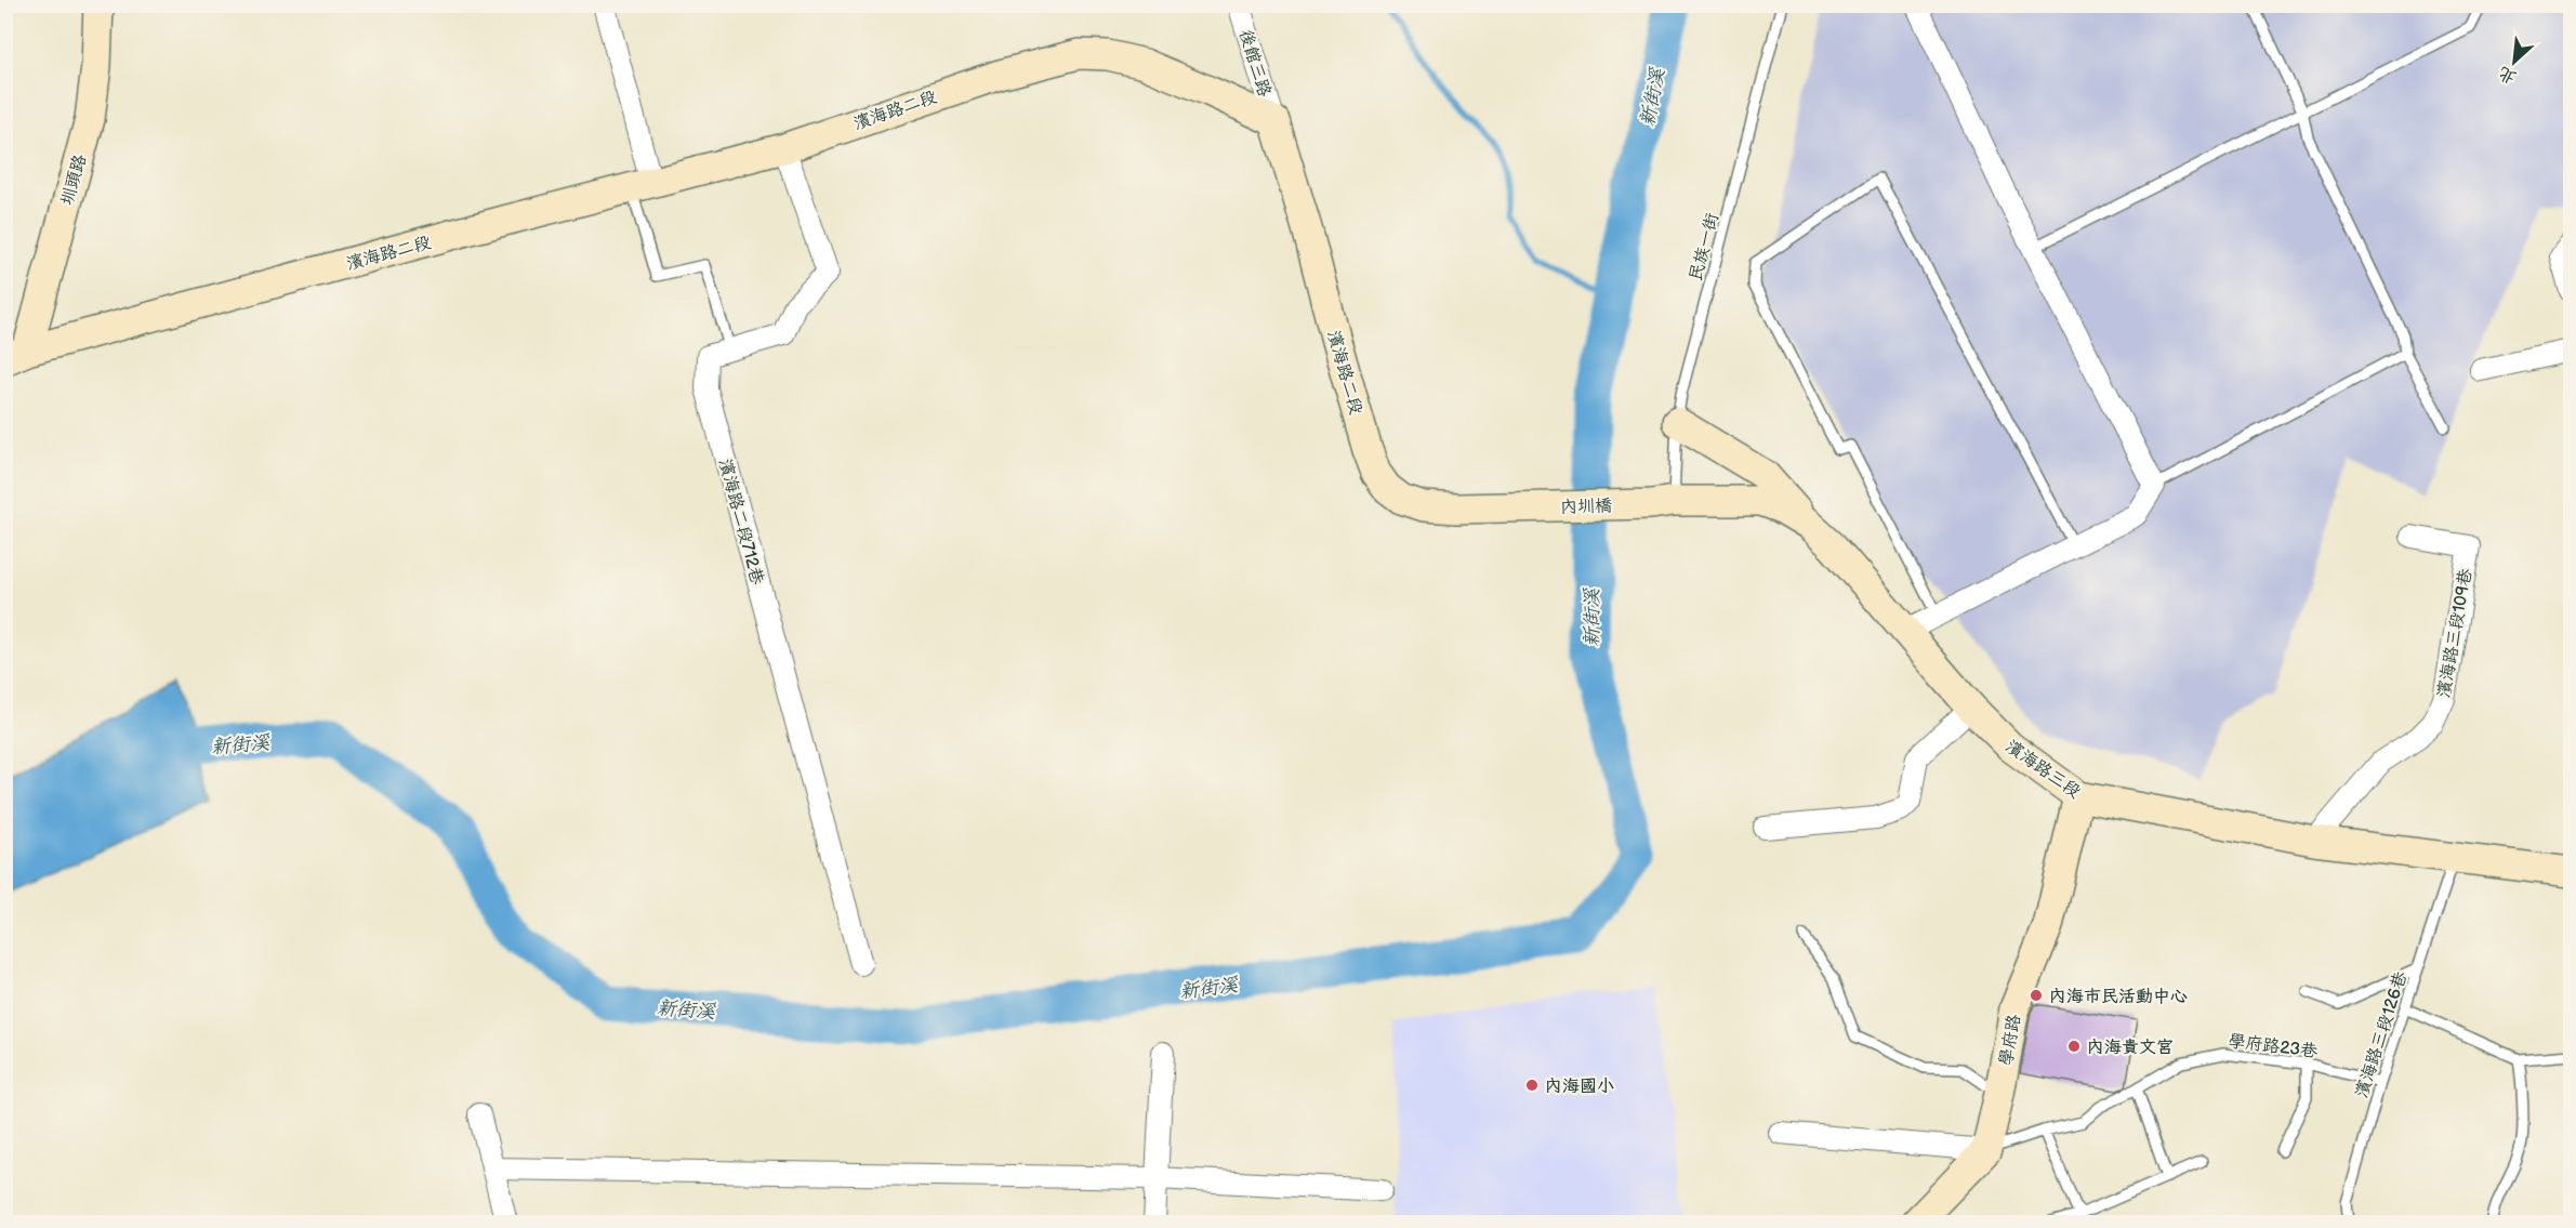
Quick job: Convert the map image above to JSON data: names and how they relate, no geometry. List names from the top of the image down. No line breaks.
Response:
{"streets":{"street":["後館三路","濱海路二段","圳頭路","內圳橋","濱海路二段712巷","濱海路三段109巷","濱海路三段","學府路"],"lane":["民族一街","濱海路三段126巷","學府路23巷"]},"crossings":[["後館三路","濱海路二段"],["濱海路二段","圳頭路"],["濱海路二段","內圳橋"],["濱海路二段","濱海路二段712巷"],["民族一街","內圳橋"],["民族一街","濱海路三段"],["內圳橋","濱海路三段"],["濱海路三段109巷","濱海路三段"],["濱海路三段","濱海路三段126巷"],["濱海路三段","學府路"],["濱海路三段126巷","學府路23巷"],["學府路","學府路23巷"]],"water":["新街溪"],"places":["內海市民活動中心","內海貴文宮","内海國小"],"north":"bottom left"}
